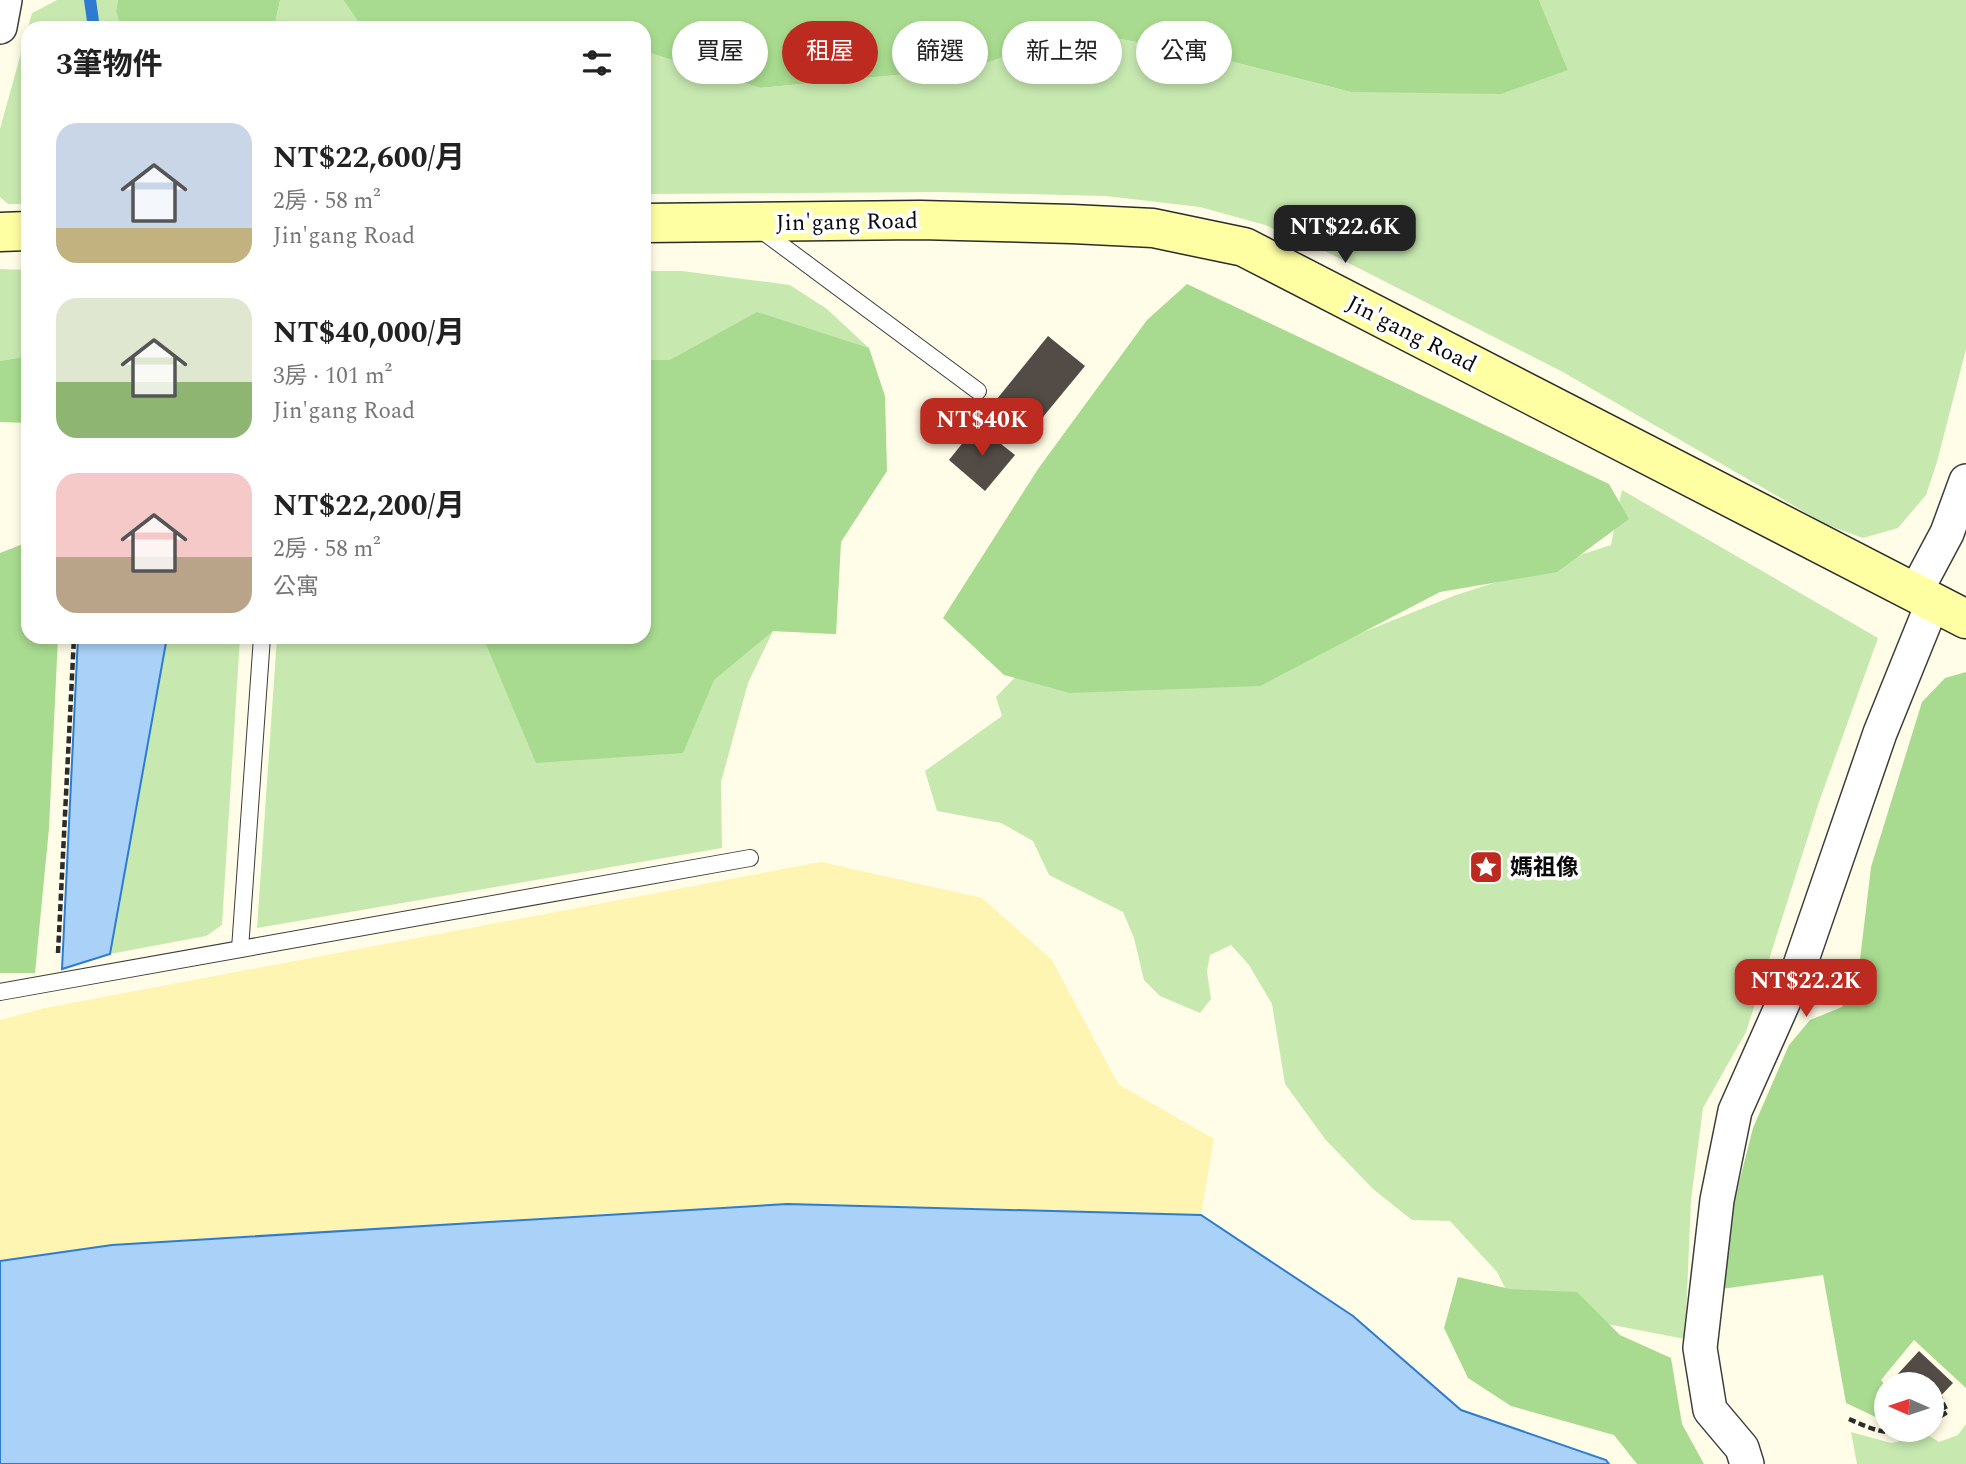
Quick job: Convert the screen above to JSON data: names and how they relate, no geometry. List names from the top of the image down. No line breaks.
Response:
{"streets":{"main road":["Jin'gang Road"]},"places":{"place":["媽祖像"]},"north":"left","page":{"chip":["買屋","租屋","篩選","新上架","公寓"],"heading":"3筆物件","list":[{"name":"NT$22,600/月","note":"2房 · 58 m² · Jin'gang Road"},{"name":"NT$40,000/月","note":"3房 · 101 m² · Jin'gang Road"},{"name":"NT$22,200/月","note":"2房 · 58 m² · 公寓"}],"price":["NT$22.6K","NT$40K","NT$22.2K"]}}
